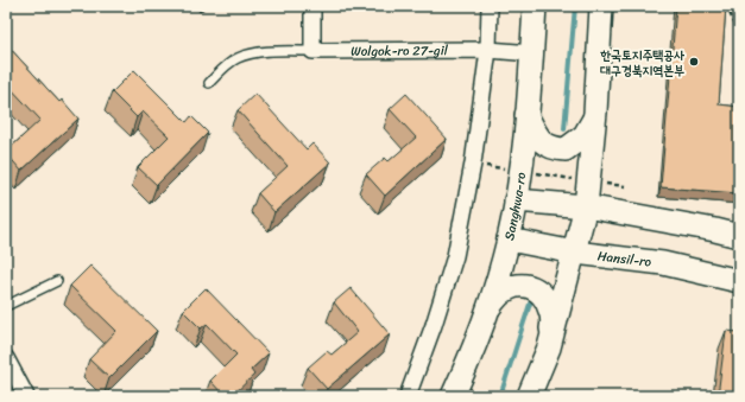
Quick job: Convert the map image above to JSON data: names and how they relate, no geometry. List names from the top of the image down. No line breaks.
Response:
{"streets":{"main road":["Sanghwa-ro","Hansil-ro"],"street":["Wolgok-ro 27-gil"]},"crossings":[["Wolgok-ro 27-gil","Sanghwa-ro"],["Sanghwa-ro","Hansil-ro"]],"places":["한국토지주택공사 대구경북지역본부"]}
